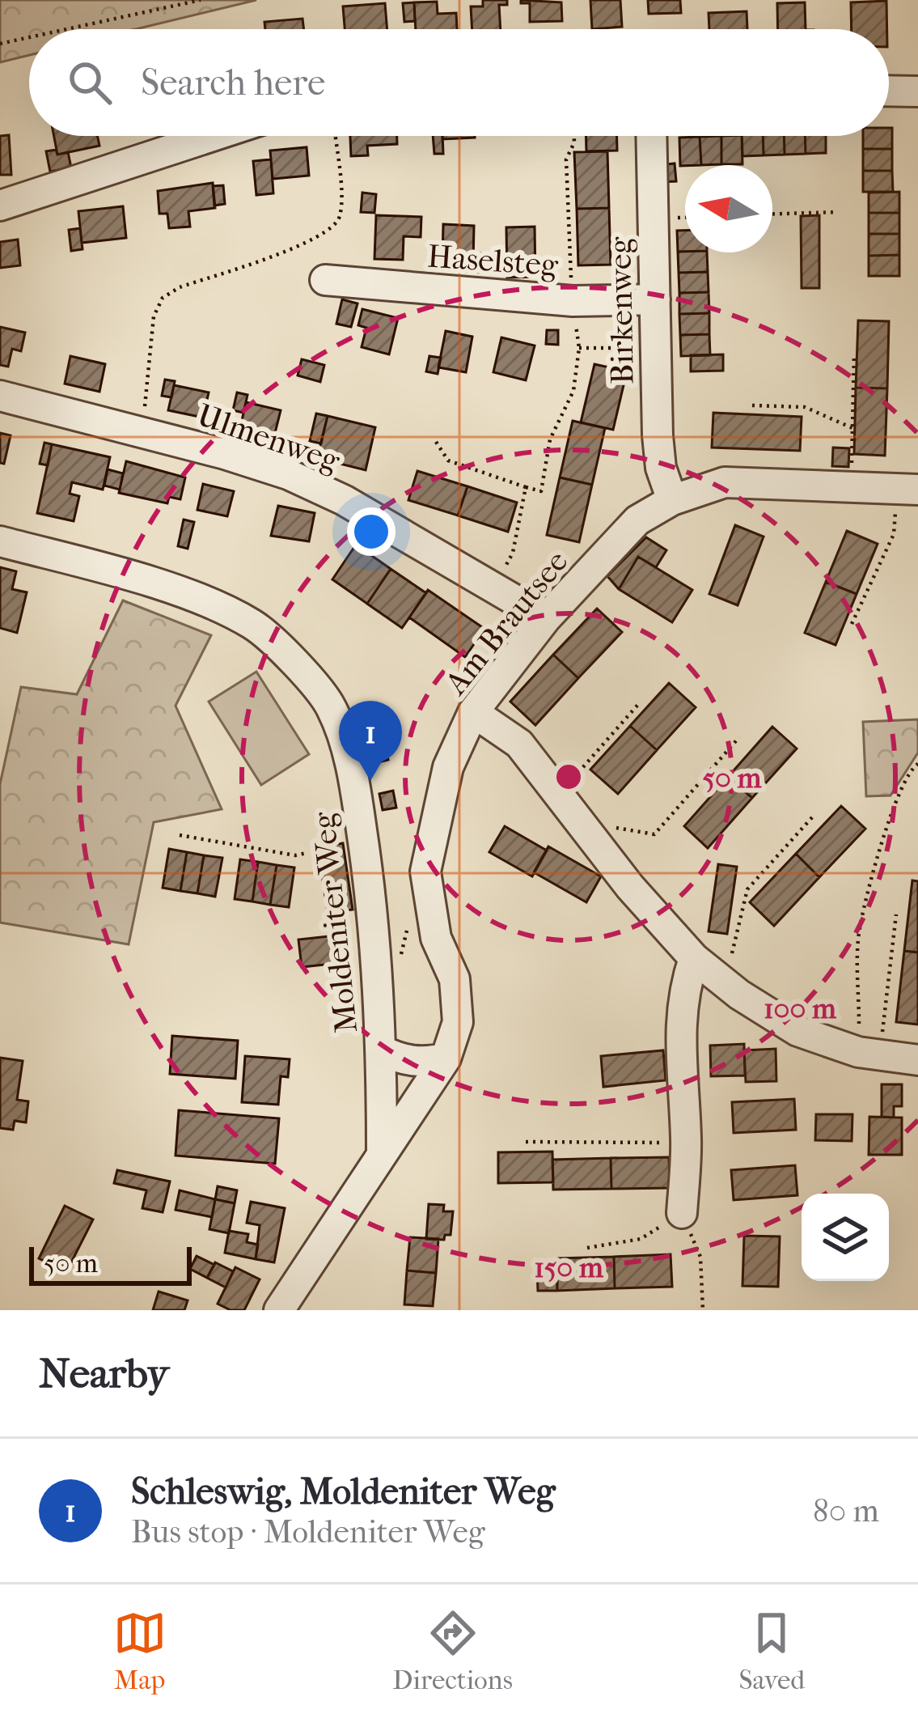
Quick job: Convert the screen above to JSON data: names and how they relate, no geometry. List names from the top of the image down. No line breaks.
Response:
{"streets":{"street":["Haselsteg","Birkenweg","Ulmenweg","Am Brautsee","Moldeniter Weg"]},"crossings":[["Haselsteg","Birkenweg"],["Birkenweg","Am Brautsee"],["Ulmenweg","Am Brautsee"],["Am Brautsee","Moldeniter Weg"]],"scale_bar":"50 m","north":"left","page":{"search":"Search here","pins":"1","scale":"50 m","heading":"Nearby","list":[{"mark":"1","name":"Schleswig, Moldeniter Weg","note":"Bus stop · Moldeniter Weg","value":"80 m"}],"nav":["Map","Directions","Saved"]},"rings":["50 m","100 m","150 m"]}
